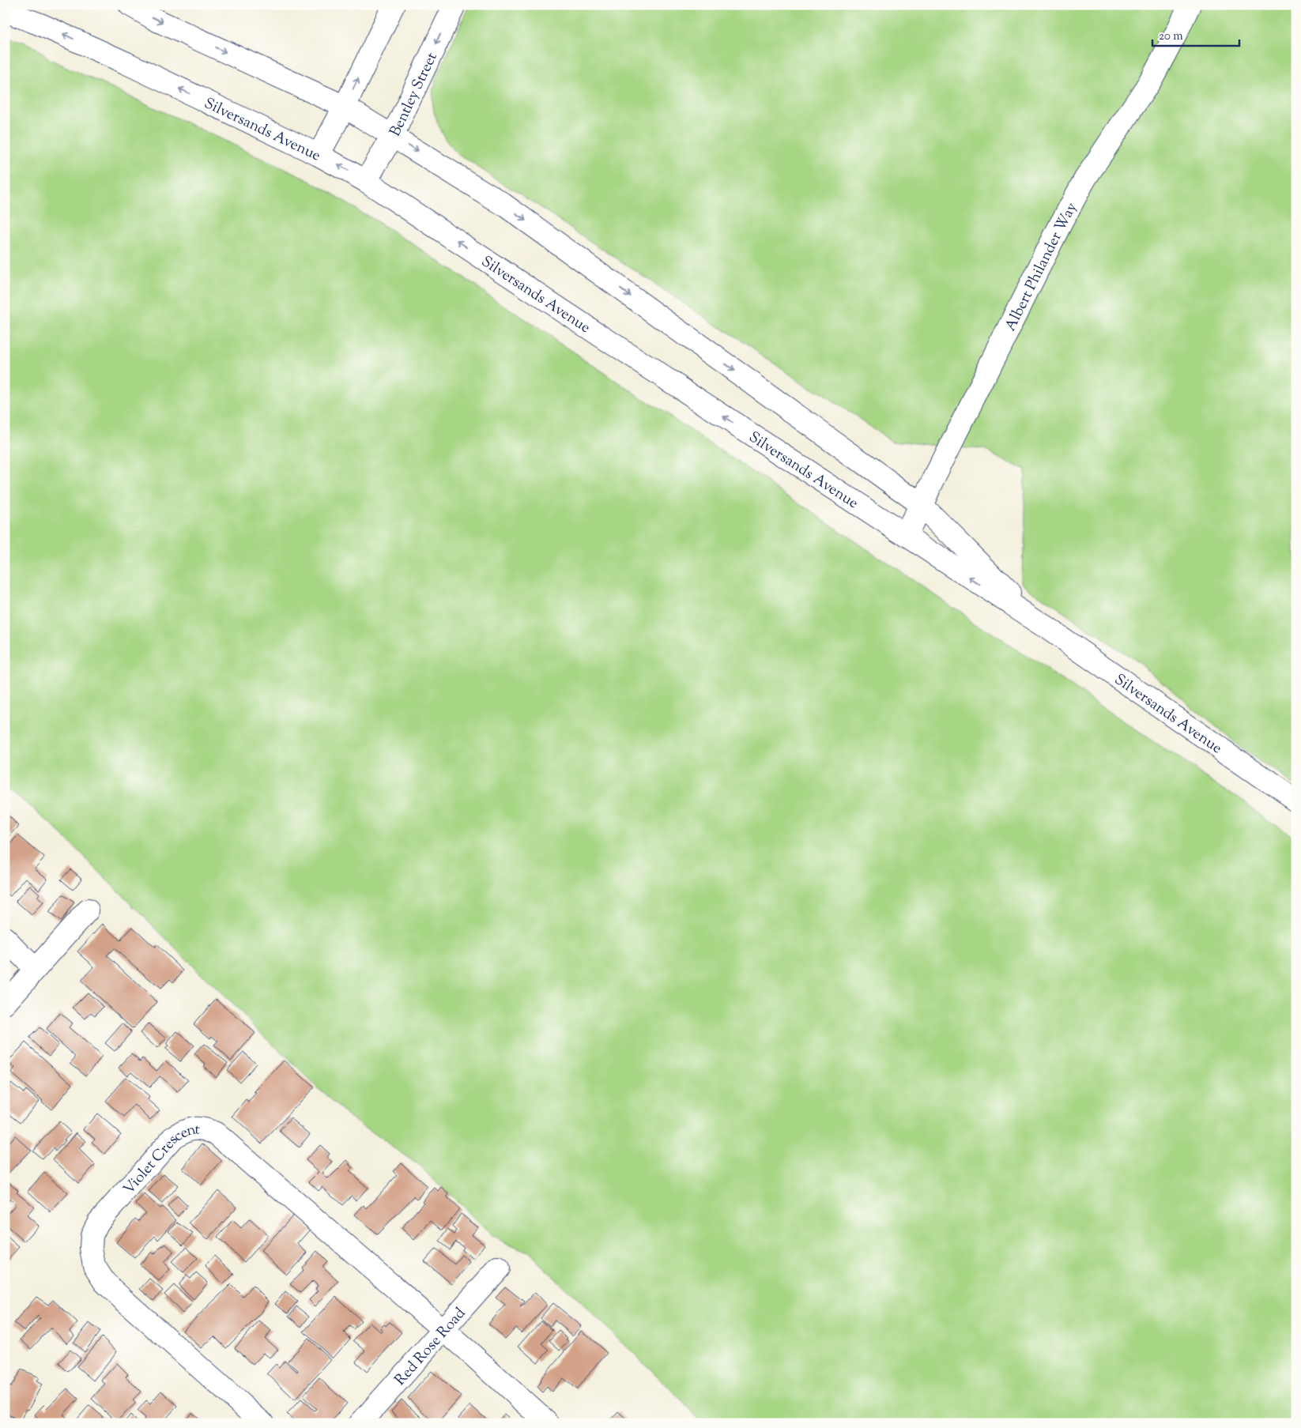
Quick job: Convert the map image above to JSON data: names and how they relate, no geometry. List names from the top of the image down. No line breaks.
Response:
{"streets":{"street":["Bentley Street","Silversands Avenue","Albert Philander Way","Violet Crescent","Red Rose Road"]},"crossings":[["Bentley Street","Silversands Avenue"],["Silversands Avenue","Albert Philander Way"],["Violet Crescent","Red Rose Road"]],"scale_bar":"20 m"}
